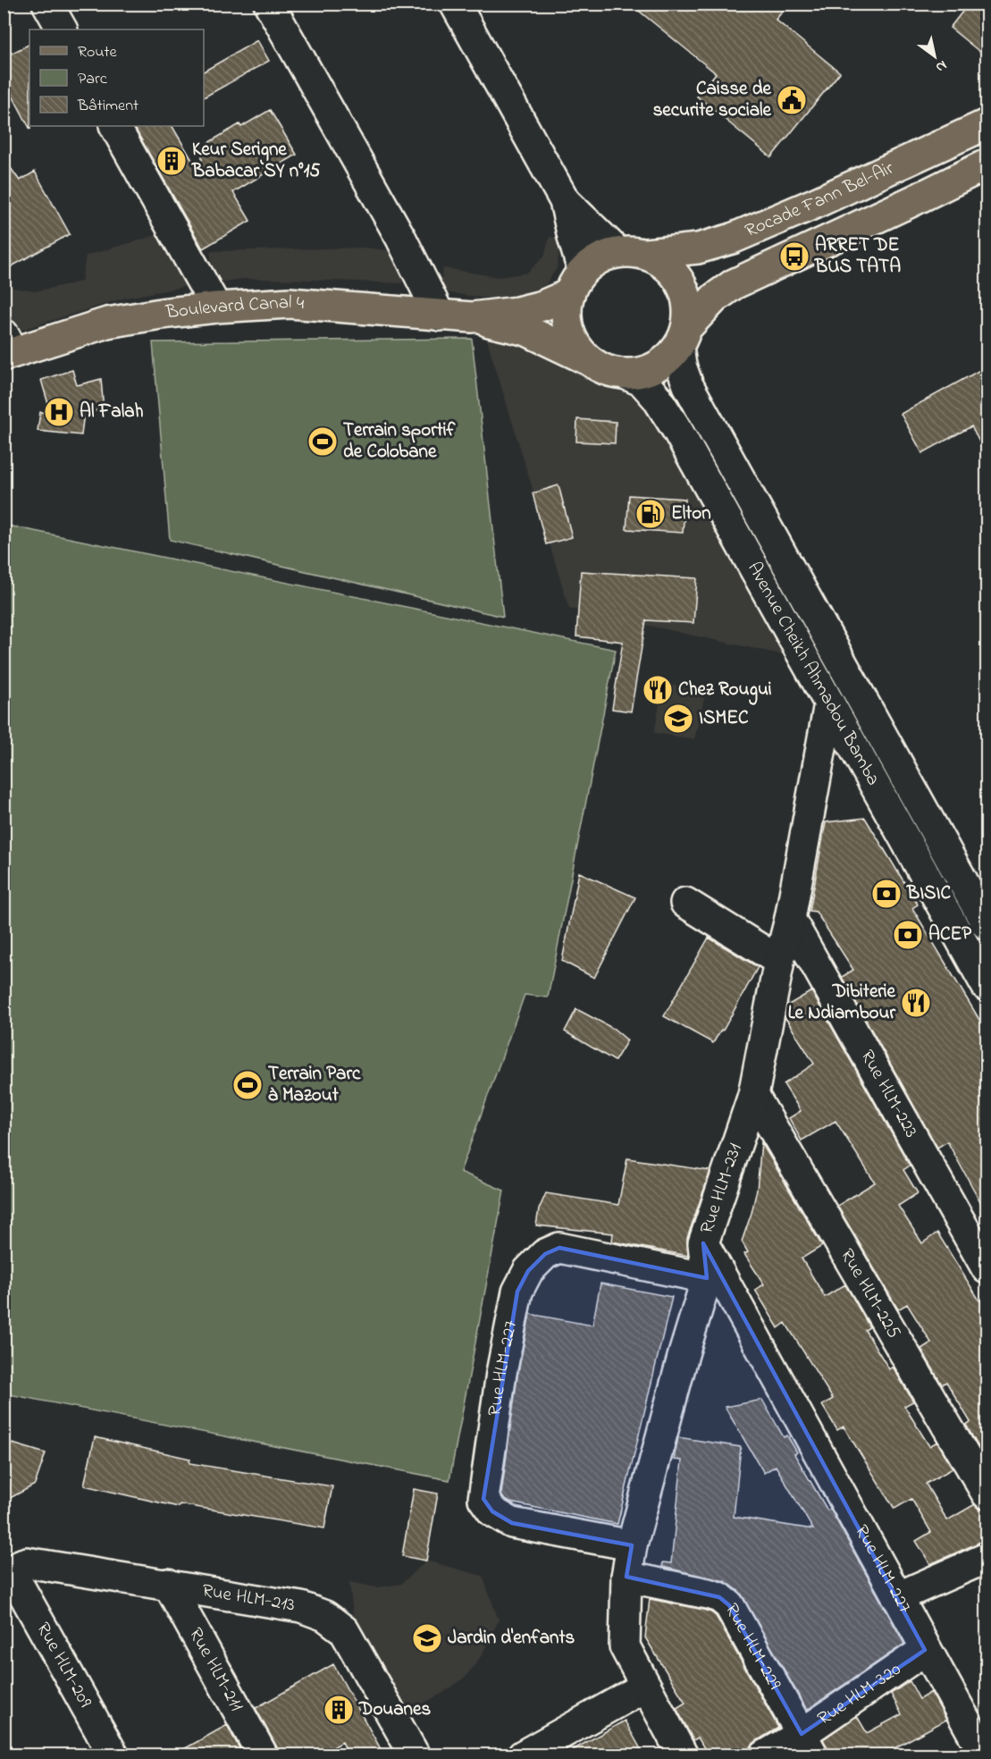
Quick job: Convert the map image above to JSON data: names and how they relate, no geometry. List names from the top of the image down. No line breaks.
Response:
{"streets":{"main road":["Rocade Fann Bel-Air","Boulevard Canal 4"],"street":["Avenue Cheikh Ahmadou Bamba","Rue HLM-223","Rue HLM-231","Rue HLM-225","Rue HLM-227","Rue HLM-213","Rue HLM-229","Rue HLM-209","Rue HLM-211","Rue HLM-320"]},"crossings":[["Rocade Fann Bel-Air","Avenue Cheikh Ahmadou Bamba"],["Avenue Cheikh Ahmadou Bamba","Rue HLM-231"],["Rue HLM-223","Rue HLM-231"],["Rue HLM-231","Rue HLM-225"],["Rue HLM-231","Rue HLM-227"],["Rue HLM-231","Rue HLM-229"],["Rue HLM-227","Rue HLM-320"],["Rue HLM-213","Rue HLM-209"],["Rue HLM-213","Rue HLM-211"],["Rue HLM-229","Rue HLM-320"]],"places":{"public building":["Caisse de securite sociale"],"building":["Keur Serigne Babacar SY n°15","Douanes"],"bus stop":["ARRET DE BUS TATA"],"hospital":["Al Falah"],"sports":["Terrain sportif de Colobane","Terrain Parc à Mazout"],"fuel station":["Elton"],"restaurant":["Chez Rougui","Dibiterie Le Ndiambour"],"school or university":["ISMEC","Jardin d'enfants"],"bank":["BISIC","ACEP"]},"legend":["Route","Parc","Bâtiment"],"north":"bottom right"}
